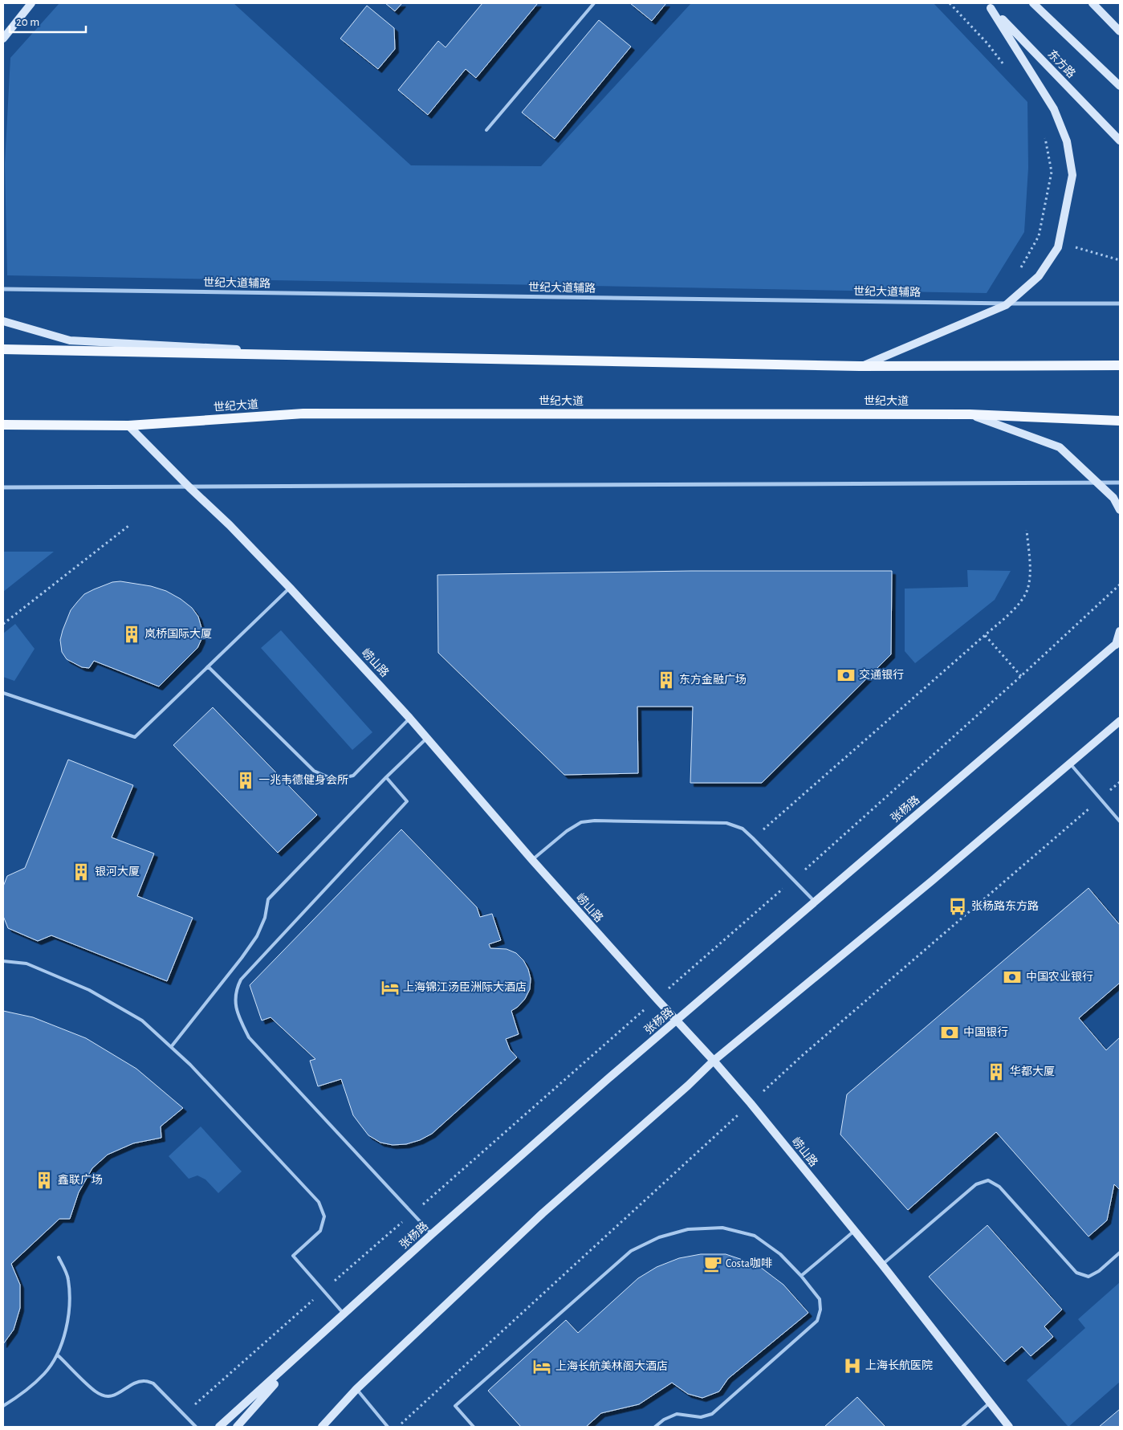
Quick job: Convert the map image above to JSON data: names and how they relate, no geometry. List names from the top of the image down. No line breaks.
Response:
{"streets":{"main road":["东方路","世纪大道","崂山路","张杨路"],"street":["世纪大道辅路"]},"crossings":[["世纪大道","崂山路"],["崂山路","张杨路"]],"places":{"building":["岚桥国际大厦","东方金融广场","一兆韦德健身会所","银河大厦","华都大厦","鑫联广场"],"bank":["交通银行","中国农业银行","中国银行"],"bus stop":["张杨路东方路"],"hotel":["上海锦江汤臣洲际大酒店","上海长航美林阁大酒店"],"cafe":["Costa咖啡"],"hospital":["上海长航医院"]},"scale_bar":"20 m"}
